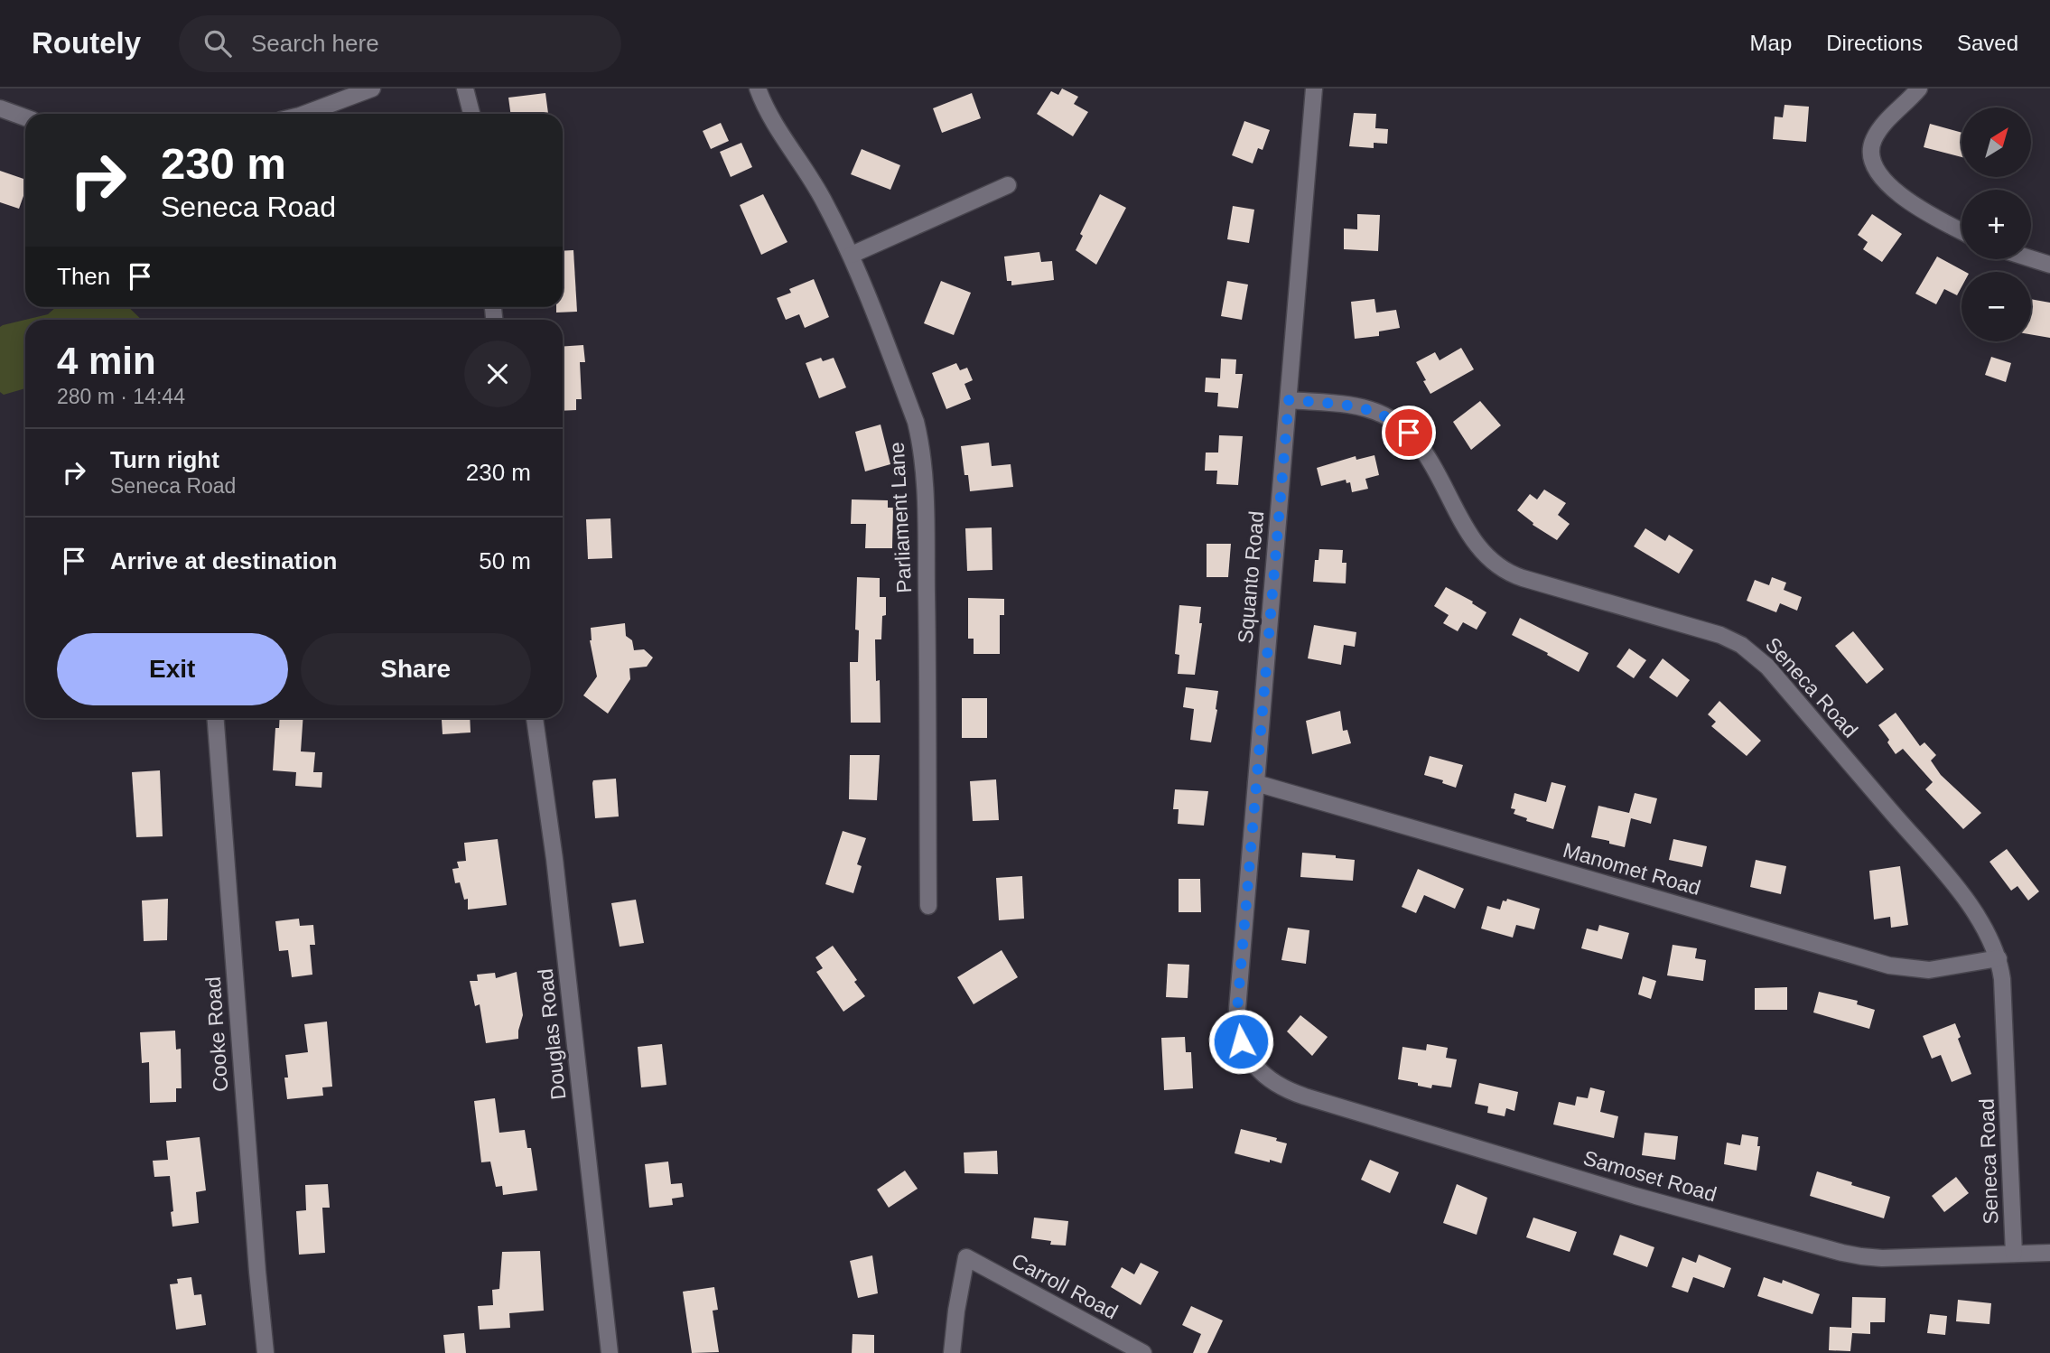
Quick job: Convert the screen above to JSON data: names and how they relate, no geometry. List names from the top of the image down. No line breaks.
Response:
{"streets":{"street":["Parliament Lane","Squanto Road","Seneca Road","Manomet Road","Cooke Road","Douglas Road","Samoset Road","Carroll Road"]},"crossings":[["Squanto Road","Seneca Road"],["Squanto Road","Manomet Road"],["Squanto Road","Samoset Road"],["Seneca Road","Manomet Road"],["Seneca Road","Samoset Road"]],"north":"top right","page":{"header":"Routely","search":"Search here","nav":["Map","Directions","Saved"],"map_buttons":["+","−"],"turn":["230 m","Seneca Road"],"then":"Then","heading":["4 min","280 m · 14:44"],"list":[{"name":"Turn right","note":"Seneca Road","value":"230 m"},{"name":"Arrive at destination","value":"50 m"}],"buttons":["Exit","Share"]}}
